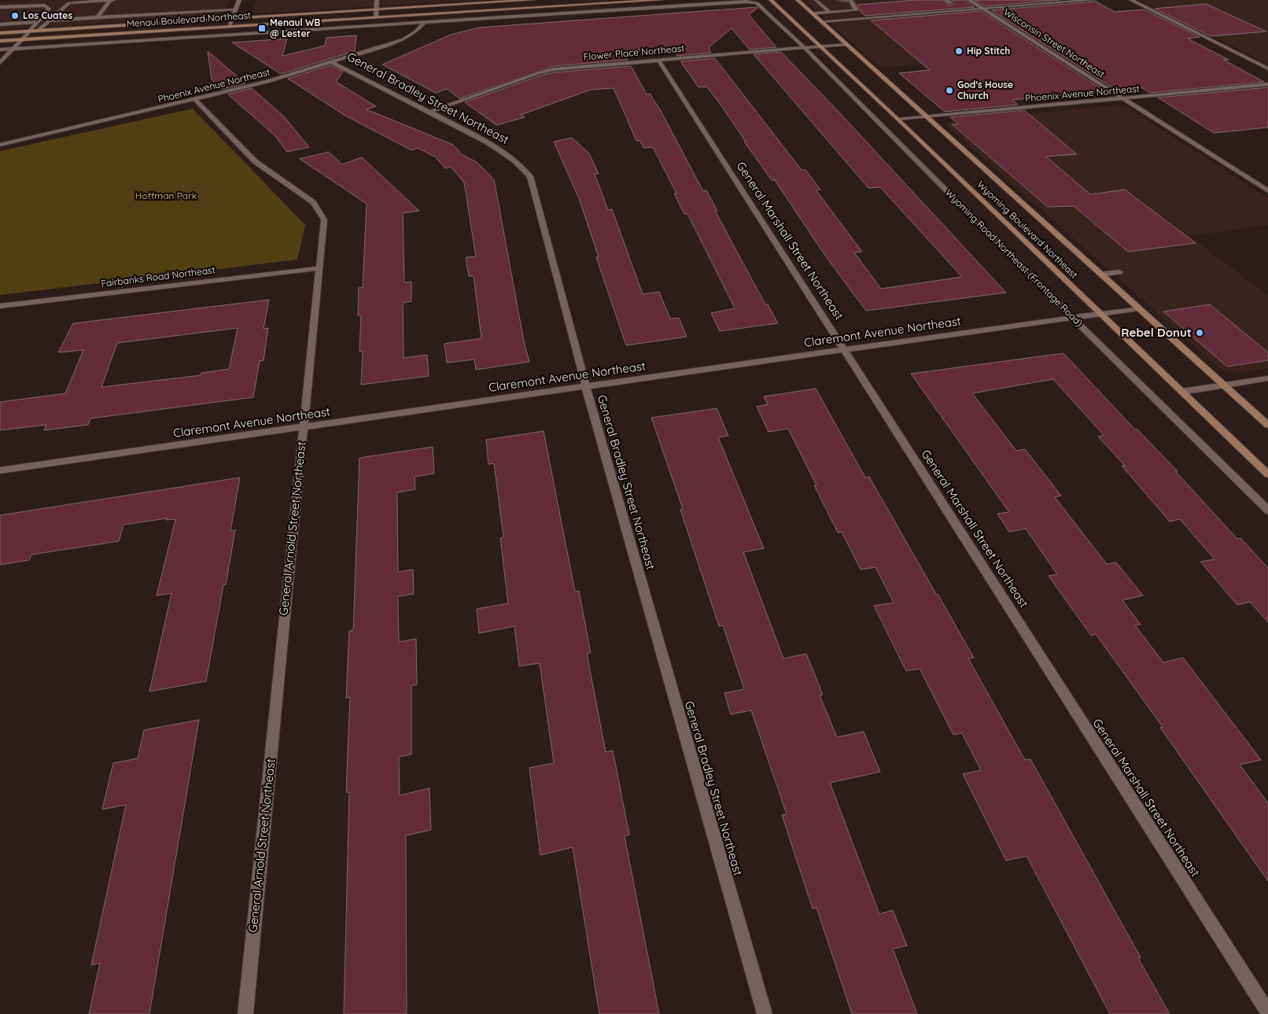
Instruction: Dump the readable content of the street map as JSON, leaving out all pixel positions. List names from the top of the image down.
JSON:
{
  "streets": {
    "main road": ["Menaul Boulevard Northeast", "Wyoming Boulevard Northeast"],
    "street": [
      "Wisconsin Street Northeast",
      "Flower Place Northeast",
      "Phoenix Avenue Northeast",
      "General Bradley Street Northeast",
      "General Marshall Street Northeast",
      "Wyoming Road Northeast (Frontage Road)",
      "Fairbanks Road Northeast",
      "Claremont Avenue Northeast",
      "General Arnold Street Northeast"
    ]
  },
  "crossings": [
    ["Wisconsin Street Northeast", "Phoenix Avenue Northeast"],
    ["Flower Place Northeast", "General Bradley Street Northeast"],
    ["Flower Place Northeast", "Wyoming Boulevard Northeast"],
    ["Flower Place Northeast", "General Marshall Street Northeast"],
    ["Flower Place Northeast", "Wyoming Road Northeast (Frontage Road)"],
    ["Phoenix Avenue Northeast", "General Bradley Street Northeast"],
    ["Phoenix Avenue Northeast", "Wyoming Boulevard Northeast"],
    ["Phoenix Avenue Northeast", "Wyoming Road Northeast (Frontage Road)"],
    ["Phoenix Avenue Northeast", "General Arnold Street Northeast"],
    ["General Bradley Street Northeast", "Claremont Avenue Northeast"],
    ["Wyoming Boulevard Northeast", "Claremont Avenue Northeast"],
    ["General Marshall Street Northeast", "Claremont Avenue Northeast"],
    ["Wyoming Road Northeast (Frontage Road)", "Claremont Avenue Northeast"],
    ["Fairbanks Road Northeast", "General Arnold Street Northeast"],
    ["Claremont Avenue Northeast", "General Arnold Street Northeast"]
  ],
  "parks": ["Hoffman Park"],
  "places": {
    "other": [
      "Los Cuates",
      "Hip Stitch",
      "God's House Church",
      "Rebel Donut"
    ],
    "transit": ["Menaul WB @ Lester"]
  }
}
